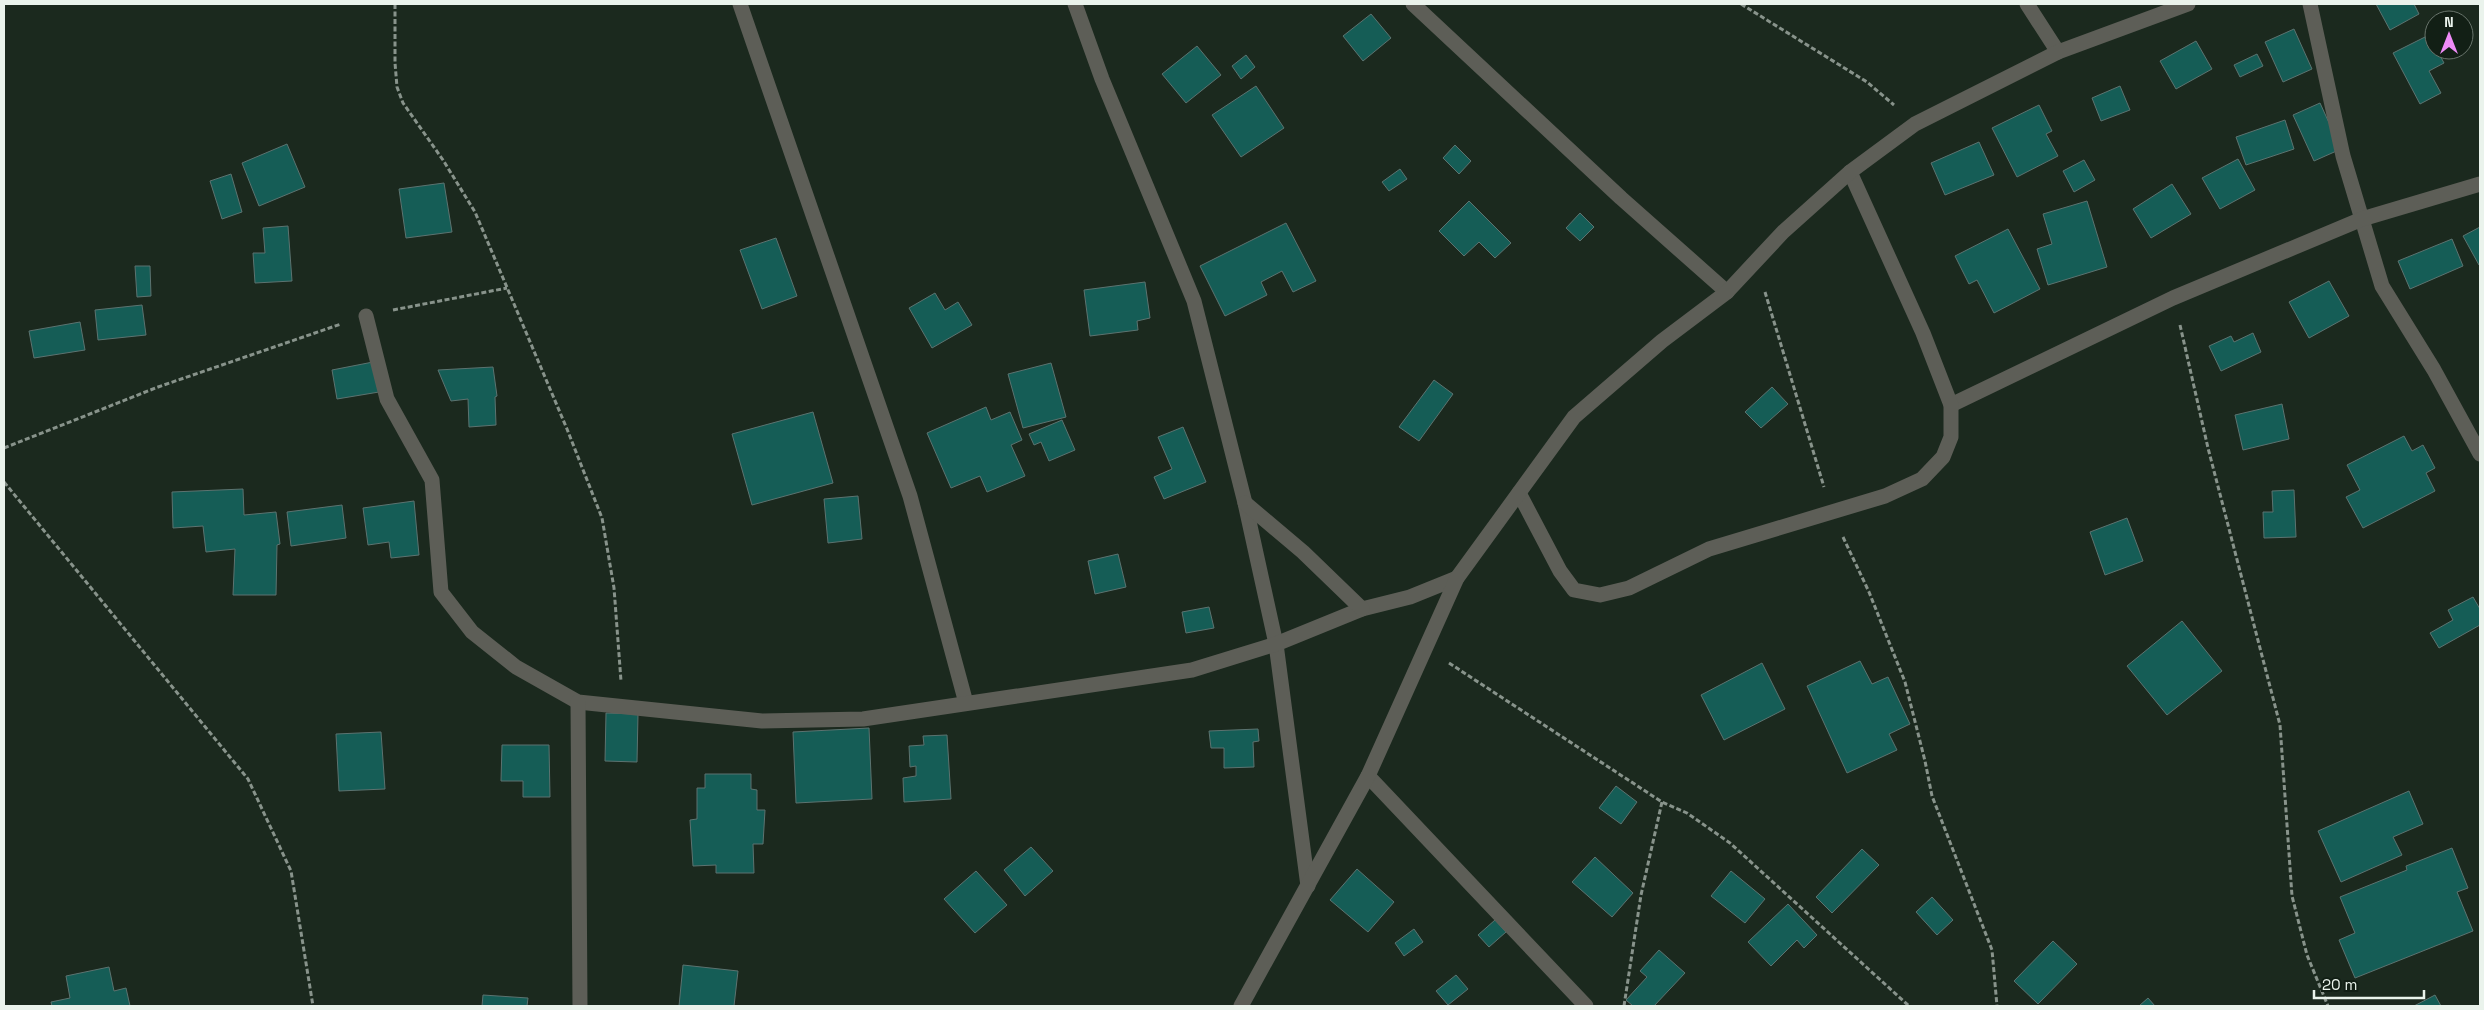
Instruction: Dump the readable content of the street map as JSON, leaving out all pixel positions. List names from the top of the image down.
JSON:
{
  "scale_bar": "20 m",
  "north": "top"
}
